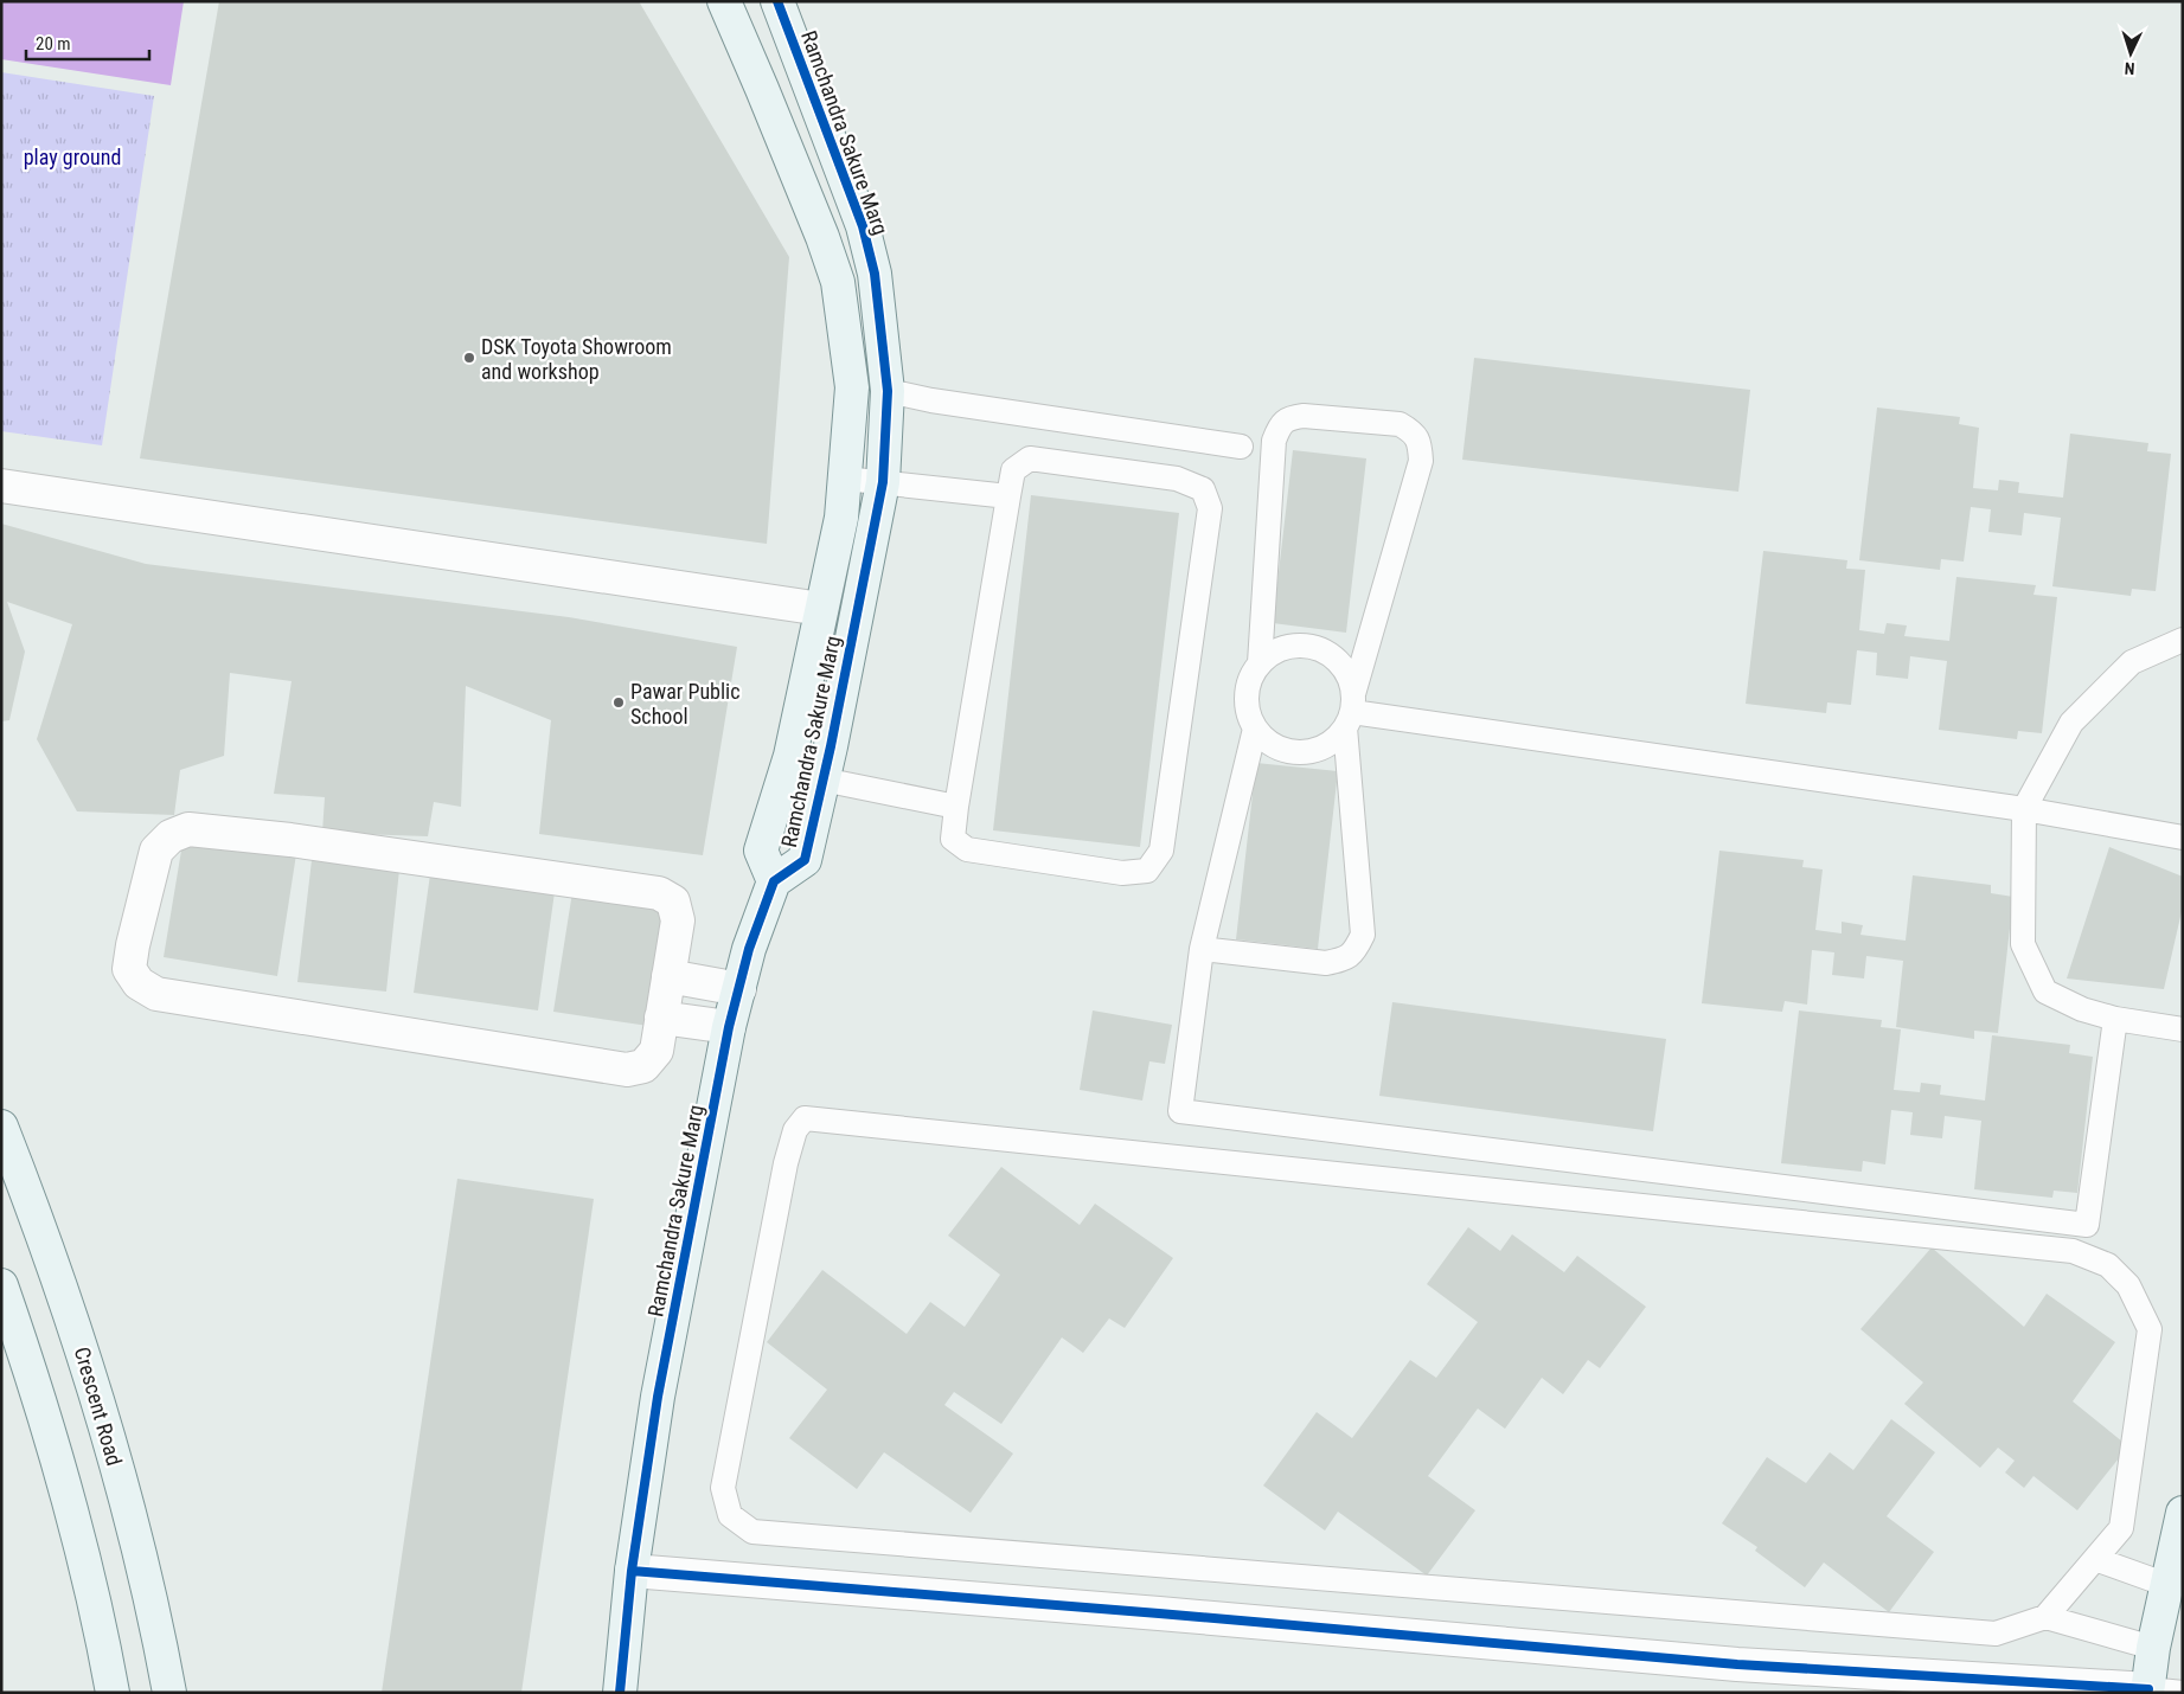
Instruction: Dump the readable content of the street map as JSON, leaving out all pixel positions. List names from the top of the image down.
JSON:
{
  "streets": {
    "street": ["Ramchandra Sakure Marg", "Crescent Road"]
  },
  "parks": ["play ground"],
  "places": ["DSK Toyota Showroom and workshop", "Pawar Public School"],
  "scale_bar": "20 m",
  "north": "bottom"
}
